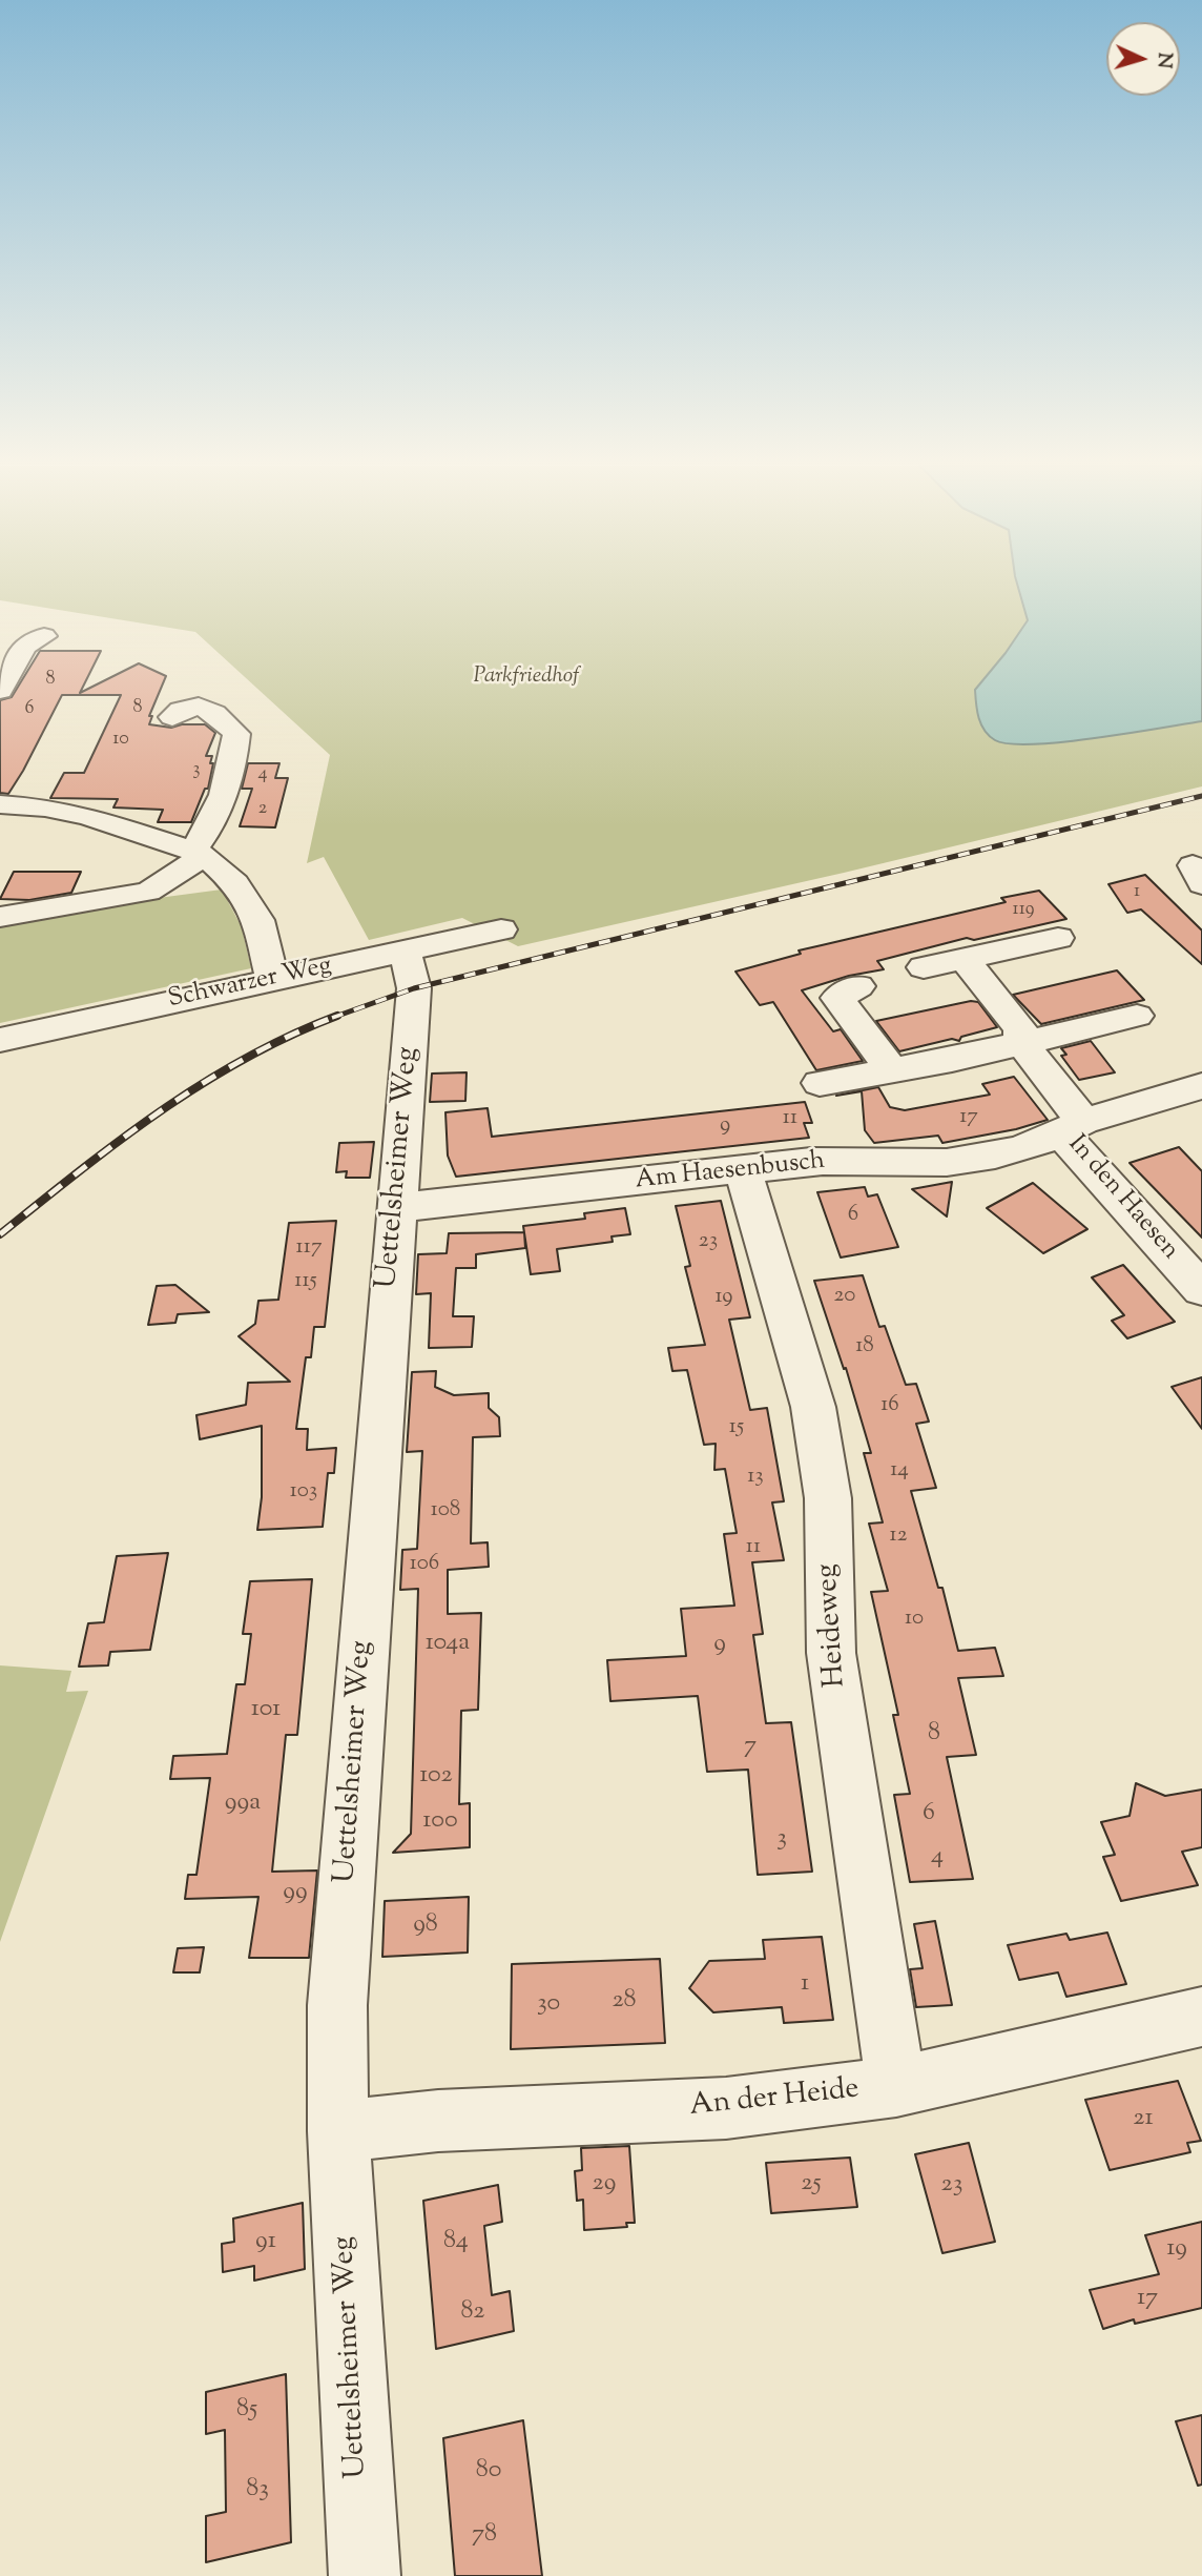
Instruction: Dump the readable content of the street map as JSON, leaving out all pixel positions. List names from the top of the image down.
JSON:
{
  "streets": {
    "street": [
      "Schwarzer Weg",
      "Uettelsheimer Weg",
      "Am Haesenbusch",
      "In den Haesen",
      "Heideweg",
      "An der Heide"
    ]
  },
  "crossings": [
    ["Schwarzer Weg", "Uettelsheimer Weg"],
    ["Uettelsheimer Weg", "Am Haesenbusch"],
    ["Uettelsheimer Weg", "An der Heide"],
    ["Am Haesenbusch", "In den Haesen"],
    ["Am Haesenbusch", "Heideweg"],
    ["Heideweg", "An der Heide"]
  ],
  "parks": ["Parkfriedhof"],
  "house_numbers": [
    "8",
    "8",
    "6",
    "10",
    "3",
    "4",
    "2",
    "1",
    "119",
    "17",
    "11",
    "9",
    "6",
    "23",
    "117",
    "115",
    "20",
    "19",
    "18",
    "16",
    "15",
    "14",
    "13",
    "103",
    "108",
    "12",
    "11",
    "106",
    "10",
    "104a",
    "9",
    "101",
    "8",
    "7",
    "102",
    "99a",
    "6",
    "100",
    "3",
    "4",
    "99",
    "98",
    "1",
    "28",
    "30",
    "21",
    "29",
    "25",
    "23",
    "91",
    "84",
    "19",
    "17",
    "82",
    "85",
    "80",
    "83",
    "78"
  ],
  "north": "right"
}
